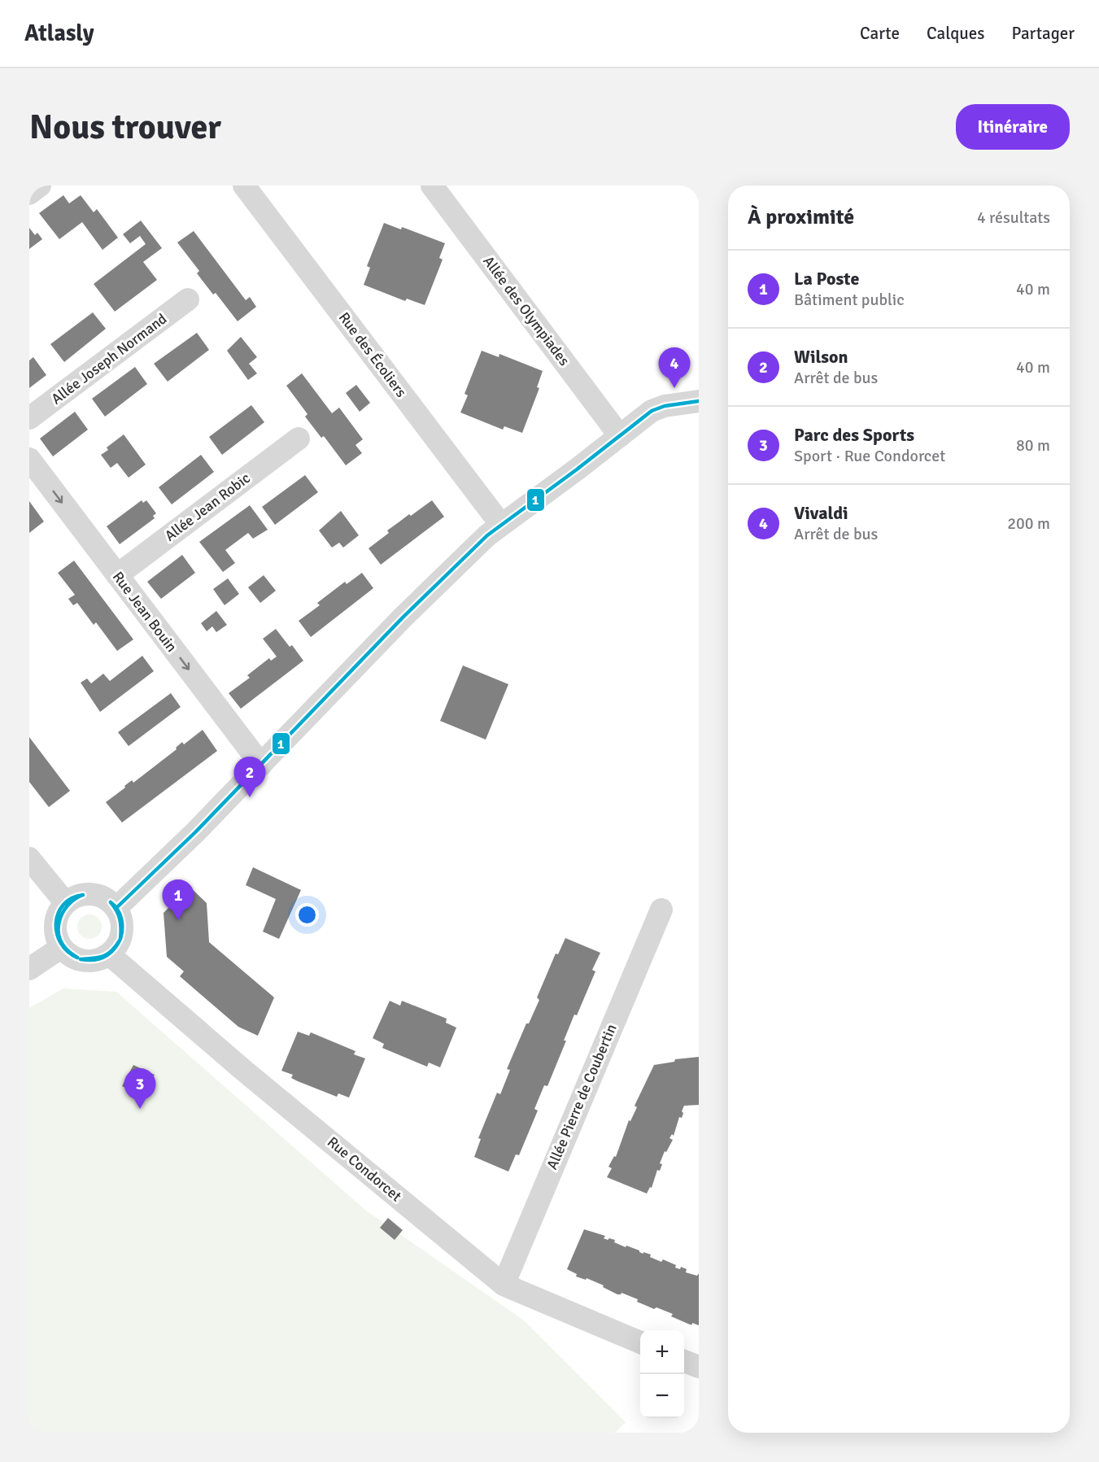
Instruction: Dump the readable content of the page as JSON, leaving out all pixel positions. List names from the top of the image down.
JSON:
{
  "streets": {
    "street": [
      "Allée des Olympiades",
      "Rue des Écoliers",
      "Allée Joseph Normand",
      "Allée Jean Robic",
      "Rue Jean Bouin",
      "Allée Pierre de Coubertin",
      "Rue Condorcet"
    ]
  },
  "crossings": [
    ["Allée Jean Robic", "Rue Jean Bouin"],
    ["Allée Pierre de Coubertin", "Rue Condorcet"]
  ],
  "one_way": ["Rue Jean Bouin"],
  "lines": ["transit line 1"],
  "page": {
    "header": "Atlasly",
    "nav": ["Carte", "Calques", "Partager"],
    "buttons": "Itinéraire",
    "title": "Nous trouver",
    "heading": ["À proximité", "4 résultats"],
    "list": [
      {
        "mark": "1",
        "name": "La Poste",
        "note": "Bâtiment public",
        "value": "40 m"
      },
      {
        "mark": "2",
        "name": "Wilson",
        "note": "Arrêt de bus",
        "value": "40 m"
      },
      {
        "mark": "3",
        "name": "Parc des Sports",
        "note": "Sport · Rue Condorcet",
        "value": "80 m"
      },
      {
        "mark": "4",
        "name": "Vivaldi",
        "note": "Arrêt de bus",
        "value": "200 m"
      }
    ],
    "pins": [
      "4",
      "2",
      "1",
      "3"
    ],
    "map_buttons": ["+", "−"]
  }
}
